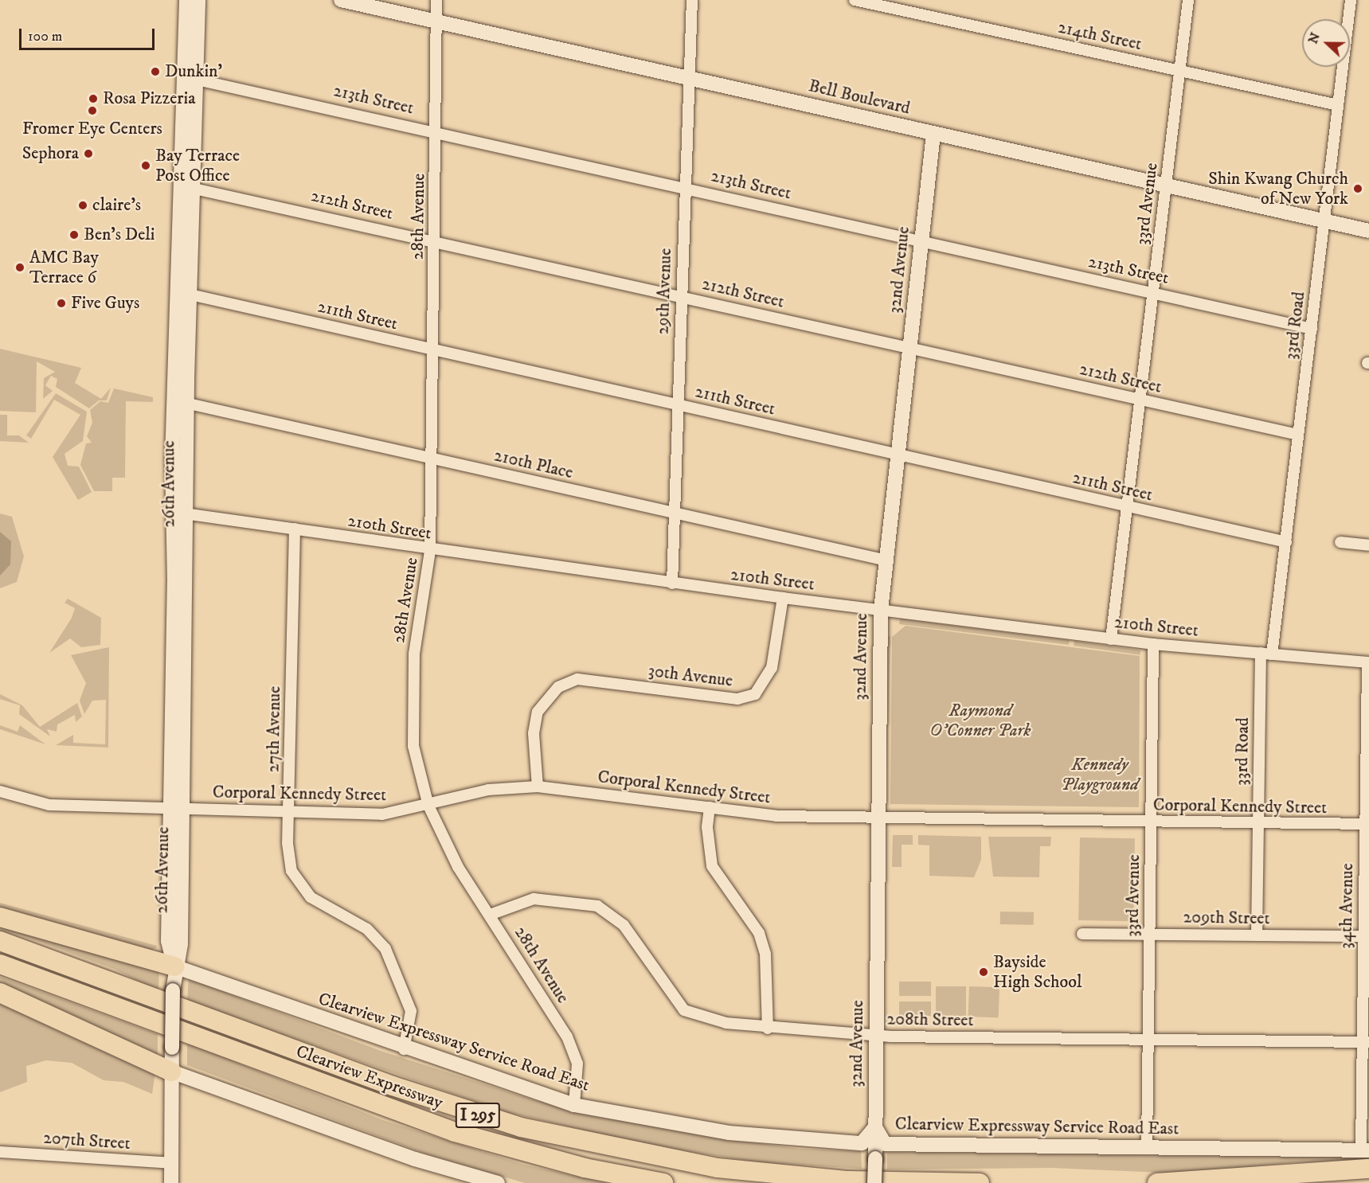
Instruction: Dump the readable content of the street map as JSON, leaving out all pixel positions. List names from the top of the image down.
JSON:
{
  "streets": {
    "highway": ["Clearview Expressway", "I 295"],
    "street": [
      "214th Street",
      "Bell Boulevard",
      "213th Street",
      "33rd Avenue",
      "212th Street",
      "28th Avenue",
      "32nd Avenue",
      "29th Avenue",
      "211th Street",
      "33rd Road",
      "210th Place",
      "26th Avenue",
      "210th Street",
      "30th Avenue",
      "27th Avenue",
      "Corporal Kennedy Street",
      "34th Avenue",
      "209th Street",
      "208th Street",
      "Clearview Expressway Service Road East",
      "207th Street"
    ]
  },
  "crossings": [
    ["214th Street", "33rd Avenue"],
    ["214th Street", "33rd Road"],
    ["Bell Boulevard", "33rd Avenue"],
    ["Bell Boulevard", "28th Avenue"],
    ["Bell Boulevard", "32nd Avenue"],
    ["Bell Boulevard", "29th Avenue"],
    ["Bell Boulevard", "33rd Road"],
    ["213th Street", "33rd Avenue"],
    ["213th Street", "28th Avenue"],
    ["213th Street", "32nd Avenue"],
    ["213th Street", "29th Avenue"],
    ["213th Street", "33rd Road"],
    ["213th Street", "26th Avenue"],
    ["33rd Avenue", "212th Street"],
    ["33rd Avenue", "211th Street"],
    ["33rd Avenue", "210th Street"],
    ["33rd Avenue", "Corporal Kennedy Street"],
    ["33rd Avenue", "209th Street"],
    ["33rd Avenue", "208th Street"],
    ["33rd Avenue", "Clearview Expressway Service Road East"],
    ["212th Street", "28th Avenue"],
    ["212th Street", "32nd Avenue"],
    ["212th Street", "29th Avenue"],
    ["212th Street", "33rd Road"],
    ["212th Street", "26th Avenue"],
    ["28th Avenue", "211th Street"],
    ["28th Avenue", "210th Place"],
    ["28th Avenue", "210th Street"],
    ["28th Avenue", "Corporal Kennedy Street"],
    ["28th Avenue", "208th Street"],
    ["28th Avenue", "Clearview Expressway Service Road East"],
    ["32nd Avenue", "211th Street"],
    ["32nd Avenue", "210th Place"],
    ["32nd Avenue", "210th Street"],
    ["32nd Avenue", "Corporal Kennedy Street"],
    ["32nd Avenue", "208th Street"],
    ["32nd Avenue", "Clearview Expressway Service Road East"],
    ["29th Avenue", "211th Street"],
    ["29th Avenue", "210th Place"],
    ["29th Avenue", "210th Street"],
    ["211th Street", "33rd Road"],
    ["211th Street", "26th Avenue"],
    ["33rd Road", "210th Street"],
    ["33rd Road", "Corporal Kennedy Street"],
    ["33rd Road", "209th Street"],
    ["210th Place", "26th Avenue"],
    ["26th Avenue", "210th Street"],
    ["26th Avenue", "Corporal Kennedy Street"],
    ["26th Avenue", "Clearview Expressway Service Road East"],
    ["26th Avenue", "207th Street"],
    ["210th Street", "30th Avenue"],
    ["210th Street", "27th Avenue"],
    ["210th Street", "34th Avenue"],
    ["30th Avenue", "Corporal Kennedy Street"],
    ["27th Avenue", "Corporal Kennedy Street"],
    ["27th Avenue", "Clearview Expressway Service Road East"],
    ["Corporal Kennedy Street", "34th Avenue"],
    ["34th Avenue", "209th Street"],
    ["34th Avenue", "208th Street"],
    ["34th Avenue", "Clearview Expressway Service Road East"]
  ],
  "parks": ["Raymond O'Conner Park", "Kennedy Playground"],
  "places": [
    "Dunkin'",
    "Rosa Pizzeria",
    "Fromer Eye Centers",
    "Sephora",
    "Bay Terrace Post Office",
    "Shin Kwang Church of New York",
    "claire's",
    "Ben's Deli",
    "AMC Bay Terrace 6",
    "Five Guys",
    "Bayside High School"
  ],
  "scale_bar": "100 m",
  "north": "left"
}
